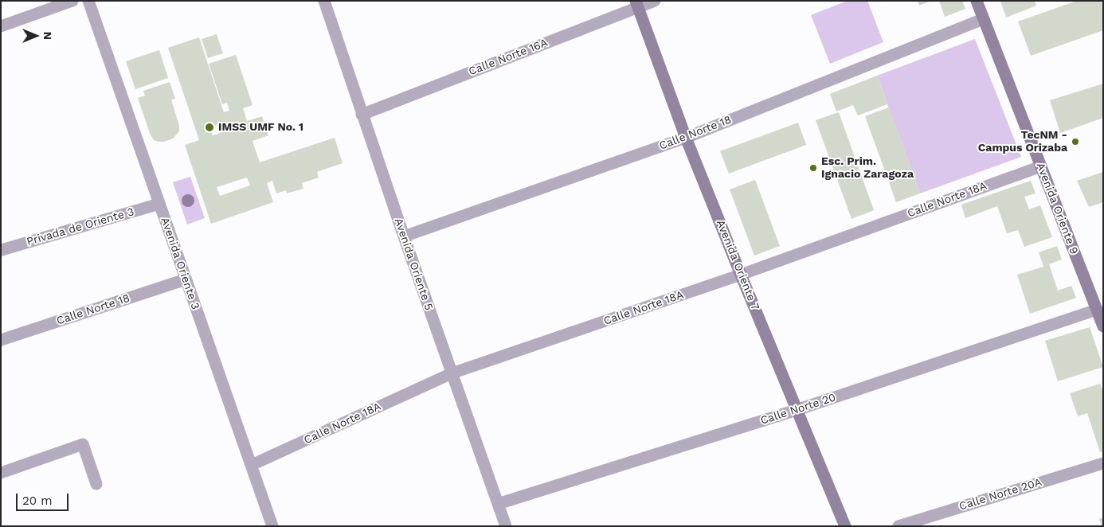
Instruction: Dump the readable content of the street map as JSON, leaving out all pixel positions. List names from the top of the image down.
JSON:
{
  "streets": {
    "street": [
      "Calle Norte 16A",
      "Calle Norte 18",
      "Calle Norte 18A",
      "Avenida Oriente 9",
      "Privada de Oriente 3",
      "Avenida Oriente 3",
      "Avenida Oriente 5",
      "Avenida Oriente 7",
      "Calle Norte 20",
      "Calle Norte 20A"
    ]
  },
  "crossings": [
    ["Calle Norte 16A", "Avenida Oriente 5"],
    ["Calle Norte 16A", "Avenida Oriente 7"],
    ["Calle Norte 18", "Avenida Oriente 9"],
    ["Calle Norte 18", "Avenida Oriente 3"],
    ["Calle Norte 18", "Avenida Oriente 5"],
    ["Calle Norte 18", "Avenida Oriente 7"],
    ["Calle Norte 18A", "Avenida Oriente 9"],
    ["Calle Norte 18A", "Avenida Oriente 3"],
    ["Calle Norte 18A", "Avenida Oriente 5"],
    ["Calle Norte 18A", "Avenida Oriente 7"],
    ["Avenida Oriente 9", "Calle Norte 20"],
    ["Privada de Oriente 3", "Avenida Oriente 3"],
    ["Avenida Oriente 5", "Calle Norte 20"],
    ["Avenida Oriente 7", "Calle Norte 20"]
  ],
  "places": ["IMSS UMF No. 1", "TecNM - Campus Orizaba", "Esc. Prim. Ignacio Zaragoza"],
  "scale_bar": "20 m",
  "north": "right"
}
